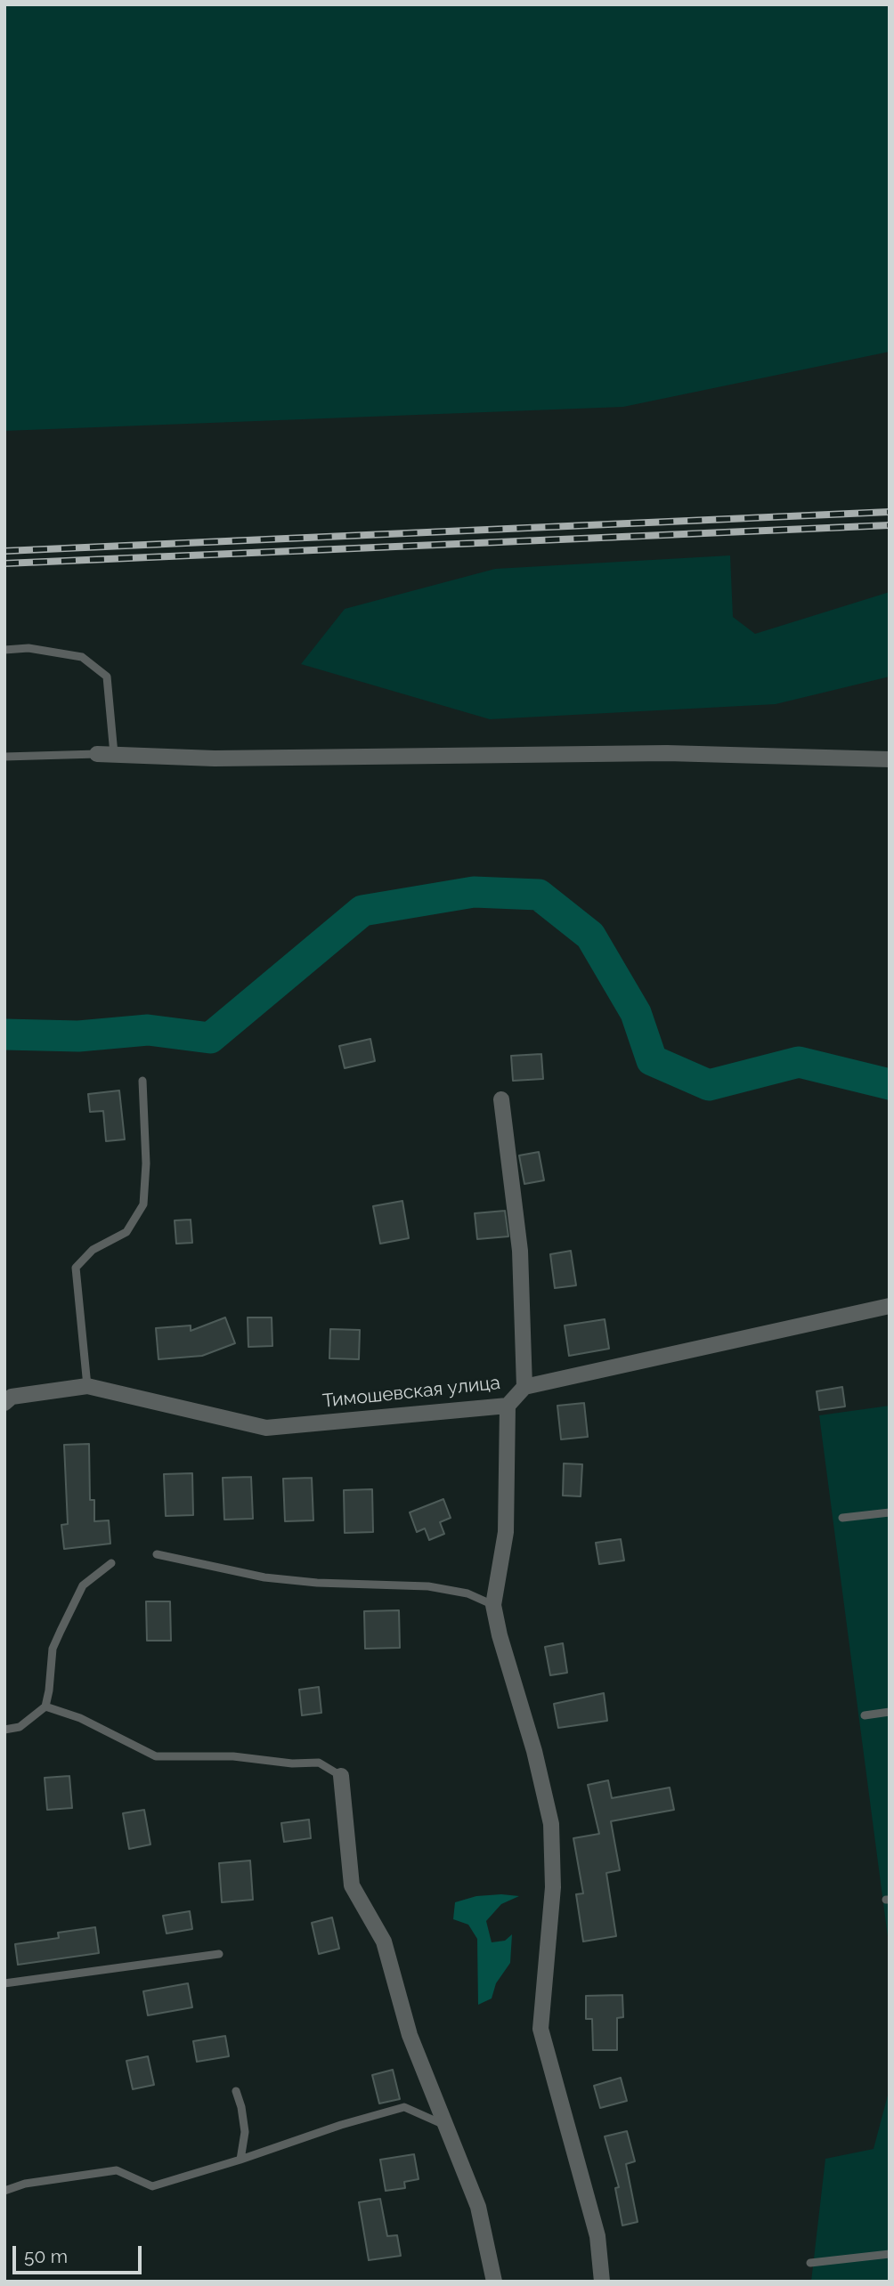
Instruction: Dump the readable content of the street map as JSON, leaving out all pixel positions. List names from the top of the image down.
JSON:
{
  "streets": {
    "street": ["Тимошевская улица"]
  },
  "scale_bar": "50 m"
}
